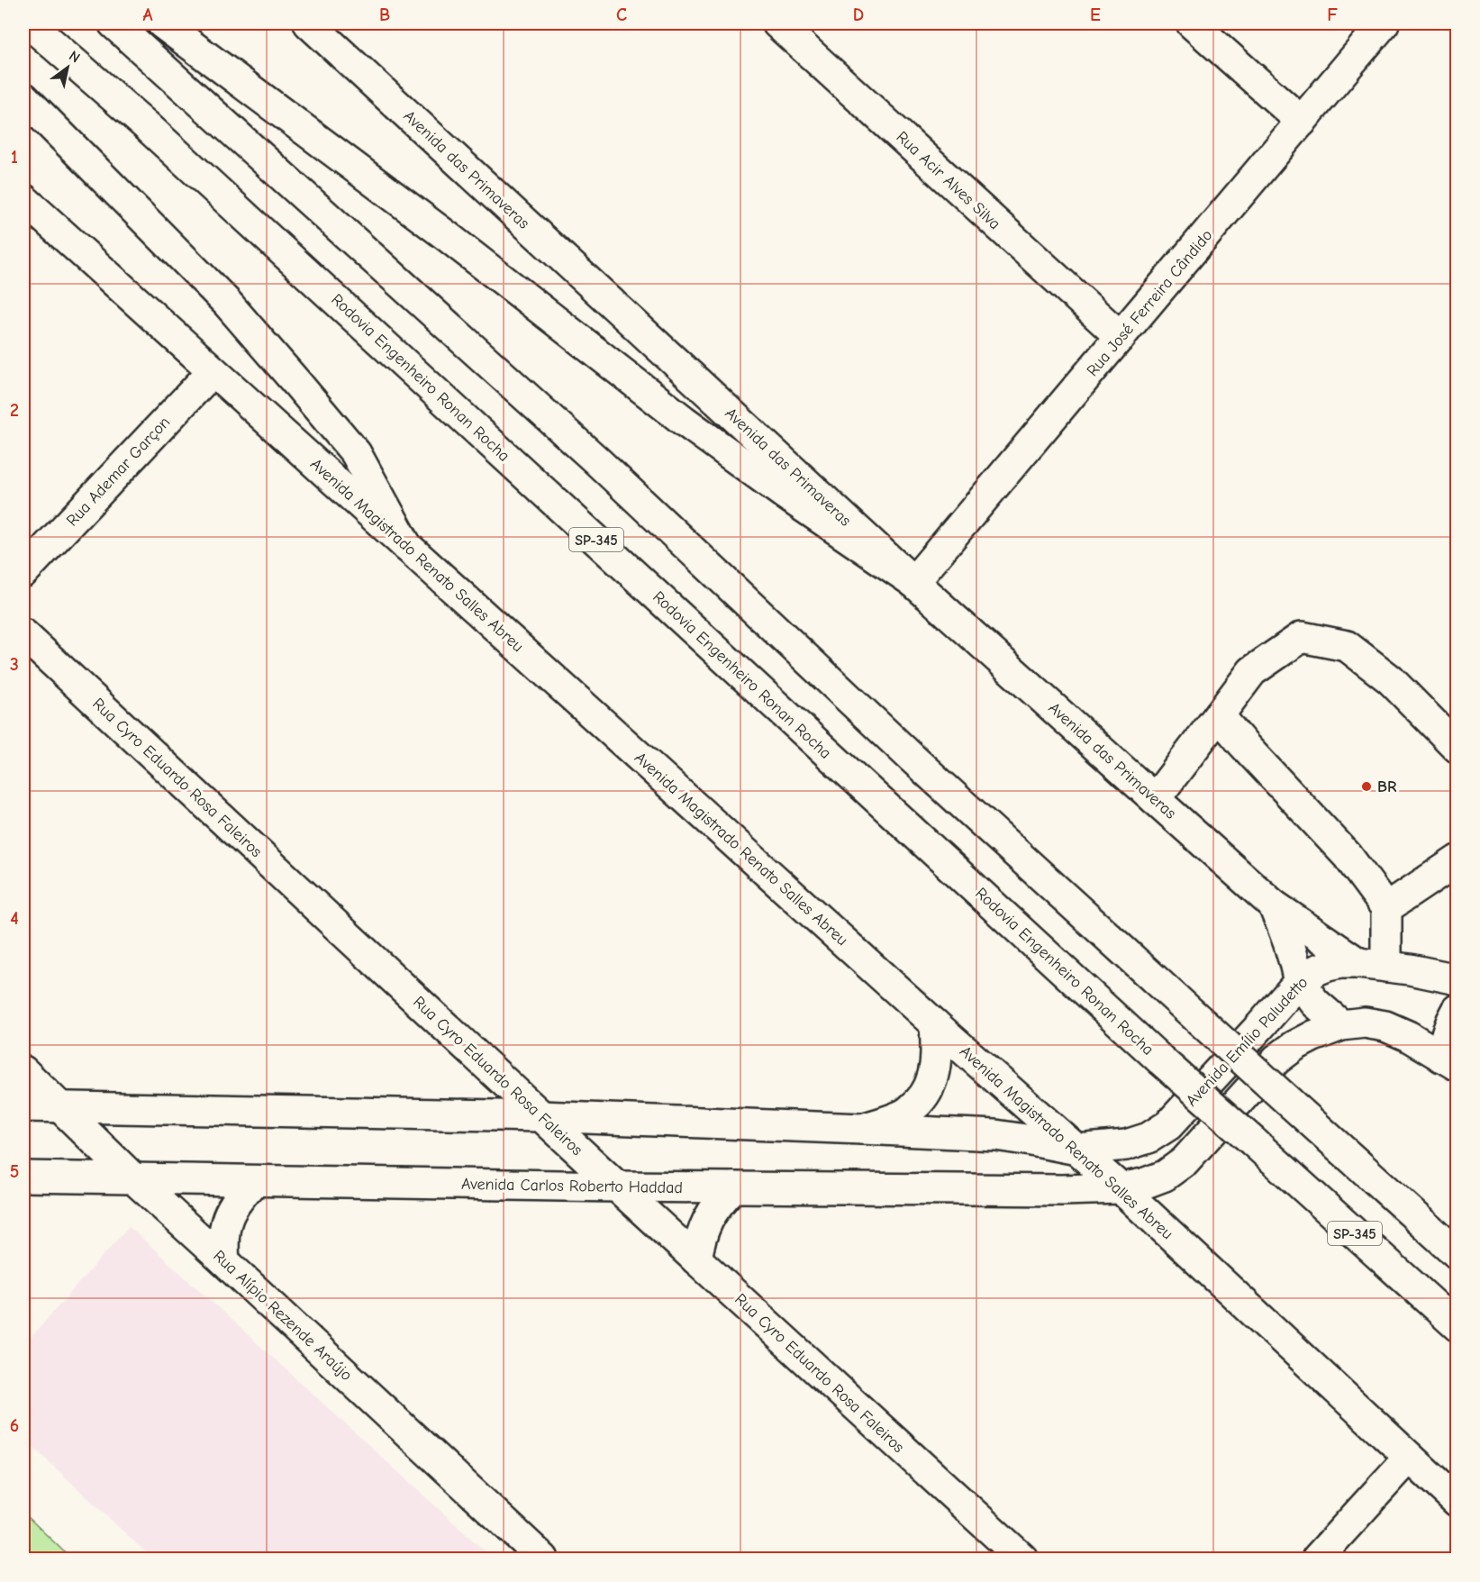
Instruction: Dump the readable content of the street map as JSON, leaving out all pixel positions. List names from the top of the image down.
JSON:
{
  "streets": {
    "main road": [
      "Avenida das Primaveras",
      "Rua Acir Alves Silva",
      "Rua José Ferreira Cândido",
      "Rodovia Engenheiro Ronan Rocha",
      "Rua Ademar Garçon",
      "SP-345",
      "Avenida Magistrado Renato Salles Abreu",
      "Rua Cyro Eduardo Rosa Faleiros",
      "Avenida Emílio Paludetto",
      "Avenida Carlos Roberto Haddad",
      "Rua Alípio Rezende Araújo"
    ]
  },
  "crossings": [
    ["Avenida das Primaveras", "Rua José Ferreira Cândido"],
    ["Avenida das Primaveras", "Avenida Emílio Paludetto"],
    ["Rua Acir Alves Silva", "Rua José Ferreira Cândido"],
    ["Rua Ademar Garçon", "Avenida Magistrado Renato Salles Abreu"],
    ["Avenida Magistrado Renato Salles Abreu", "Avenida Emílio Paludetto"],
    ["Avenida Magistrado Renato Salles Abreu", "Avenida Carlos Roberto Haddad"],
    ["Rua Cyro Eduardo Rosa Faleiros", "Avenida Carlos Roberto Haddad"],
    ["Avenida Carlos Roberto Haddad", "Rua Alípio Rezende Araújo"]
  ],
  "places": ["BR"],
  "north": "top right",
  "grid": {
    "columns": [
      "A",
      "B",
      "C",
      "D",
      "E",
      "F"
    ],
    "rows": [
      "1",
      "2",
      "3",
      "4",
      "5",
      "6"
    ]
  }
}
